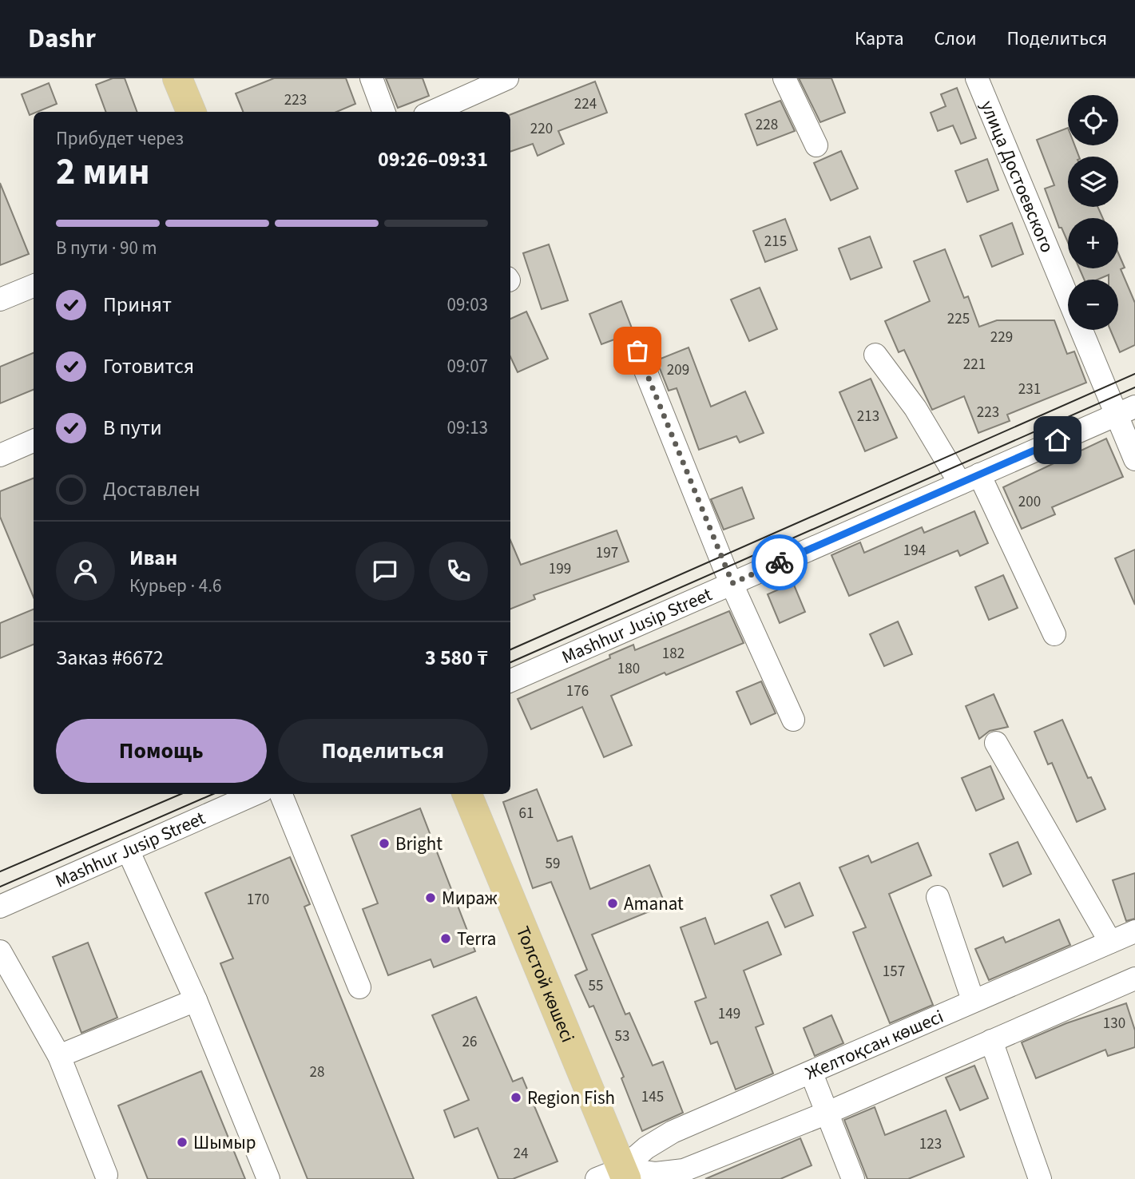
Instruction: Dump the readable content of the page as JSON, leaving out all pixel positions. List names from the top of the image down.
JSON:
{
  "streets": {
    "main road": ["Толстой көшесі"],
    "street": ["улица Достоевского", "Mashhur Jusip Street", "Желтоқсан көшесі"]
  },
  "crossings": [
    ["улица Достоевского", "Mashhur Jusip Street"],
    ["Толстой көшесі", "Желтоқсан көшесі"]
  ],
  "places": [
    "Bright",
    "Мираж",
    "Amanat",
    "Terra",
    "Region Fish",
    "Шымыр"
  ],
  "house_numbers": [
    "223",
    "224",
    "228",
    "220",
    "215",
    "225",
    "229",
    "221",
    "209",
    "231",
    "223",
    "213",
    "200",
    "194",
    "197",
    "199",
    "182",
    "180",
    "176",
    "61",
    "59",
    "170",
    "157",
    "55",
    "149",
    "130",
    "53",
    "26",
    "28",
    "145",
    "123",
    "24"
  ],
  "page": {
    "header": "Dashr",
    "nav": ["Карта", "Слои", "Поделиться"],
    "map_buttons": ["+", "−"],
    "heading": ["2 мин", "Прибудет через", "09:26–09:31"],
    "panel": [
      "Иван",
      "Курьер · 4.6",
      "Заказ #6672",
      "3 580 ₸"
    ],
    "bar": "В пути · 90 m",
    "list": [
      ["Принят", "09:03"],
      ["Готовится", "09:07"],
      ["В пути", "09:13"],
      "Доставлен"
    ],
    "buttons": ["Помощь", "Поделиться"]
  }
}
